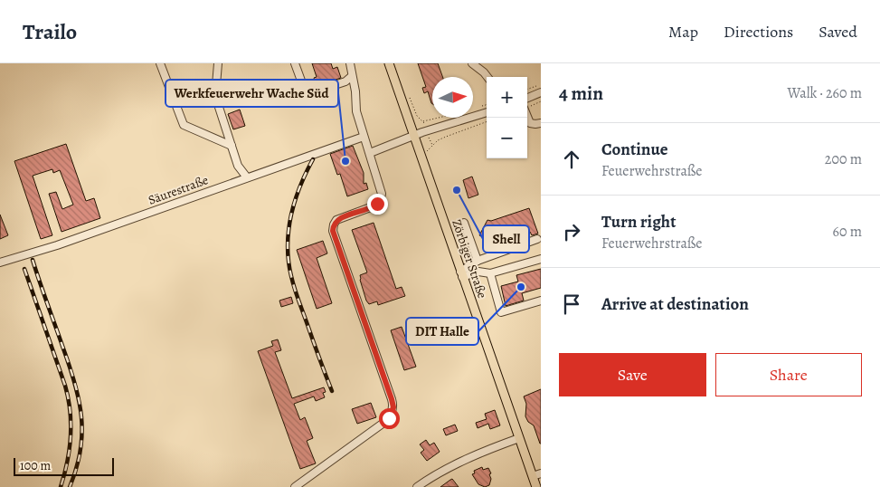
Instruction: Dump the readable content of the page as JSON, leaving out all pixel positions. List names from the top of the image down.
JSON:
{
  "streets": {
    "main road": ["Zörbiger Straße"],
    "street": ["Säurestraße"]
  },
  "places": ["Werkfeuerwehr Wache Süd", "Shell", "DIT Halle"],
  "scale_bar": "100 m",
  "north": "right",
  "page": {
    "header": "Trailo",
    "nav": ["Map", "Directions", "Saved"],
    "heading": ["4 min", "Walk · 260 m"],
    "map_buttons": ["+", "−"],
    "list": [
      ["Continue", "Feuerwehrstraße", "200 m"],
      ["Turn right", "Feuerwehrstraße", "60 m"],
      "Arrive at destination"
    ],
    "buttons": ["Save", "Share"],
    "scale": "100 m"
  }
}
